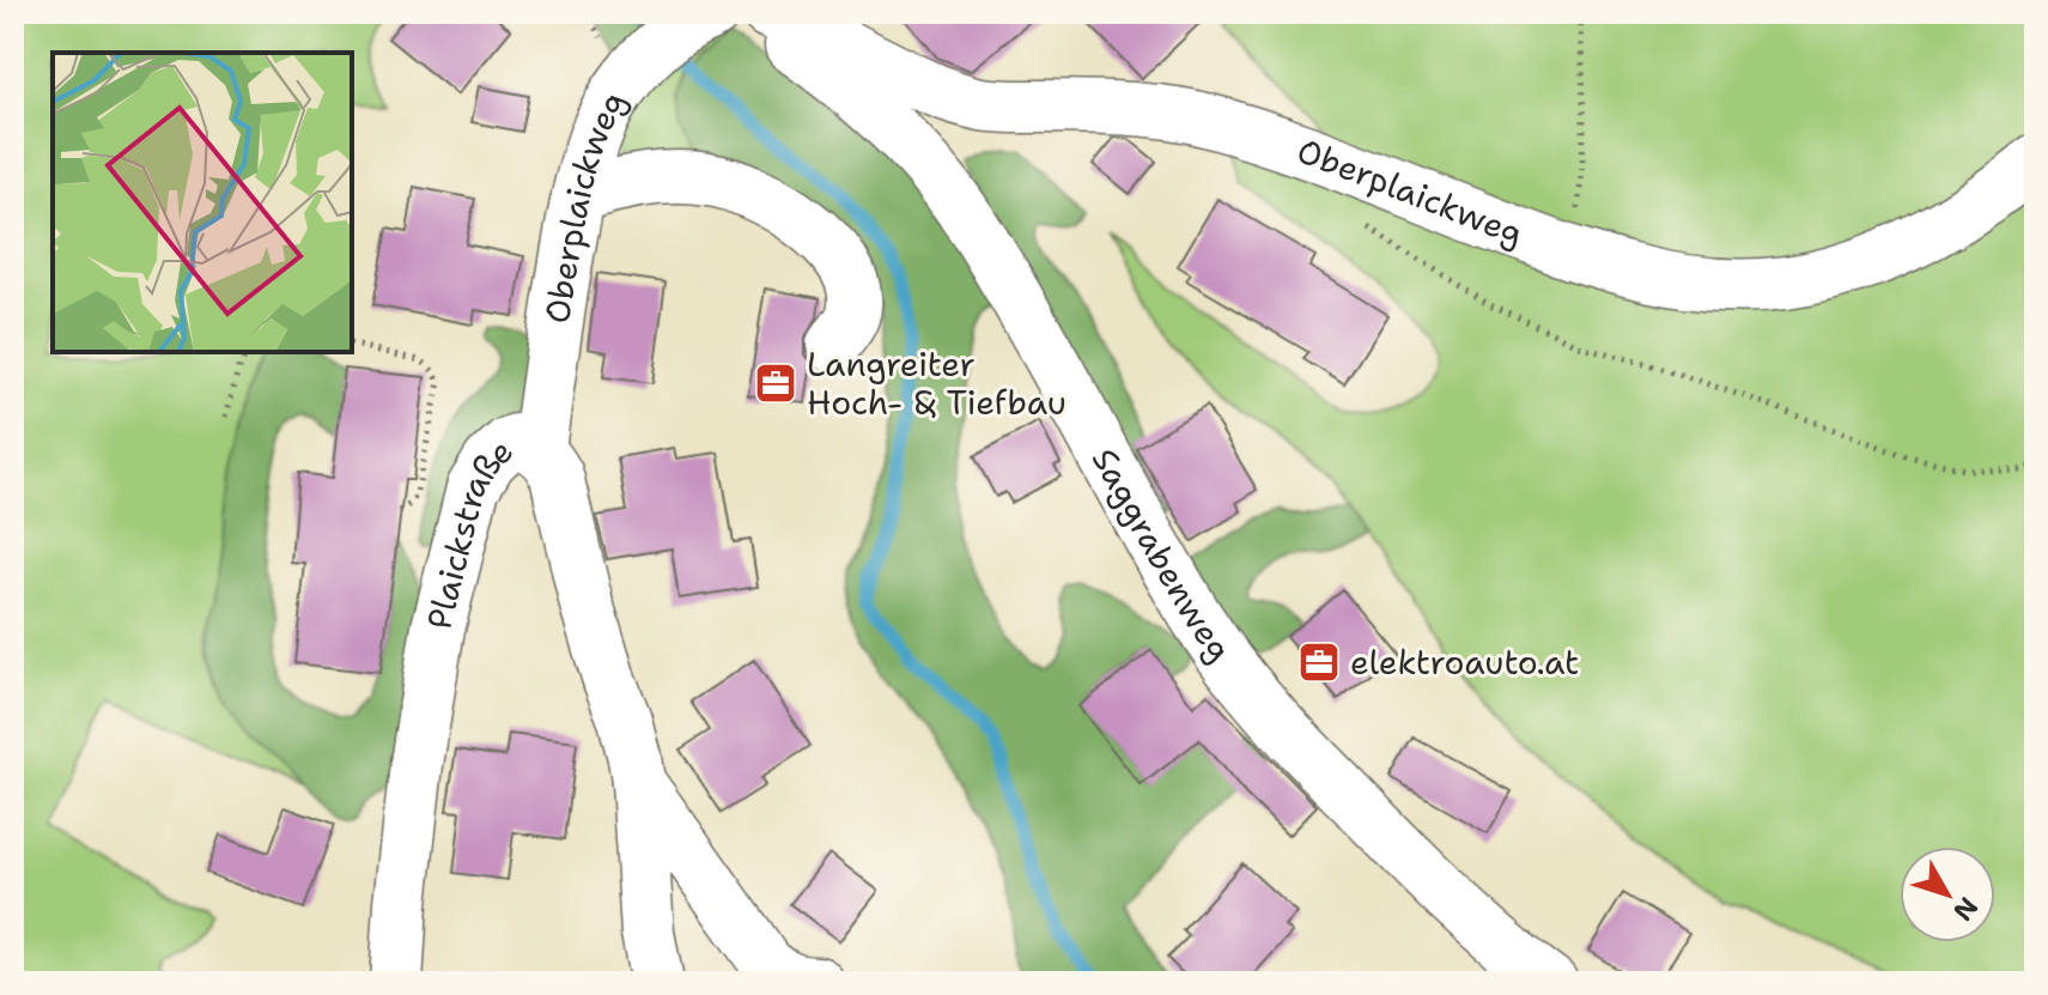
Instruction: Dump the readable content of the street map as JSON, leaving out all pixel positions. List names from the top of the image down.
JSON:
{
  "streets": {
    "street": ["Oberplaickweg", "Plaickstraße", "Saggrabenweg"]
  },
  "crossings": [
    ["Oberplaickweg", "Plaickstraße"]
  ],
  "places": {
    "office": ["Langreiter Hoch- & Tiefbau", "elektroauto.at"]
  },
  "north": "bottom right"
}
